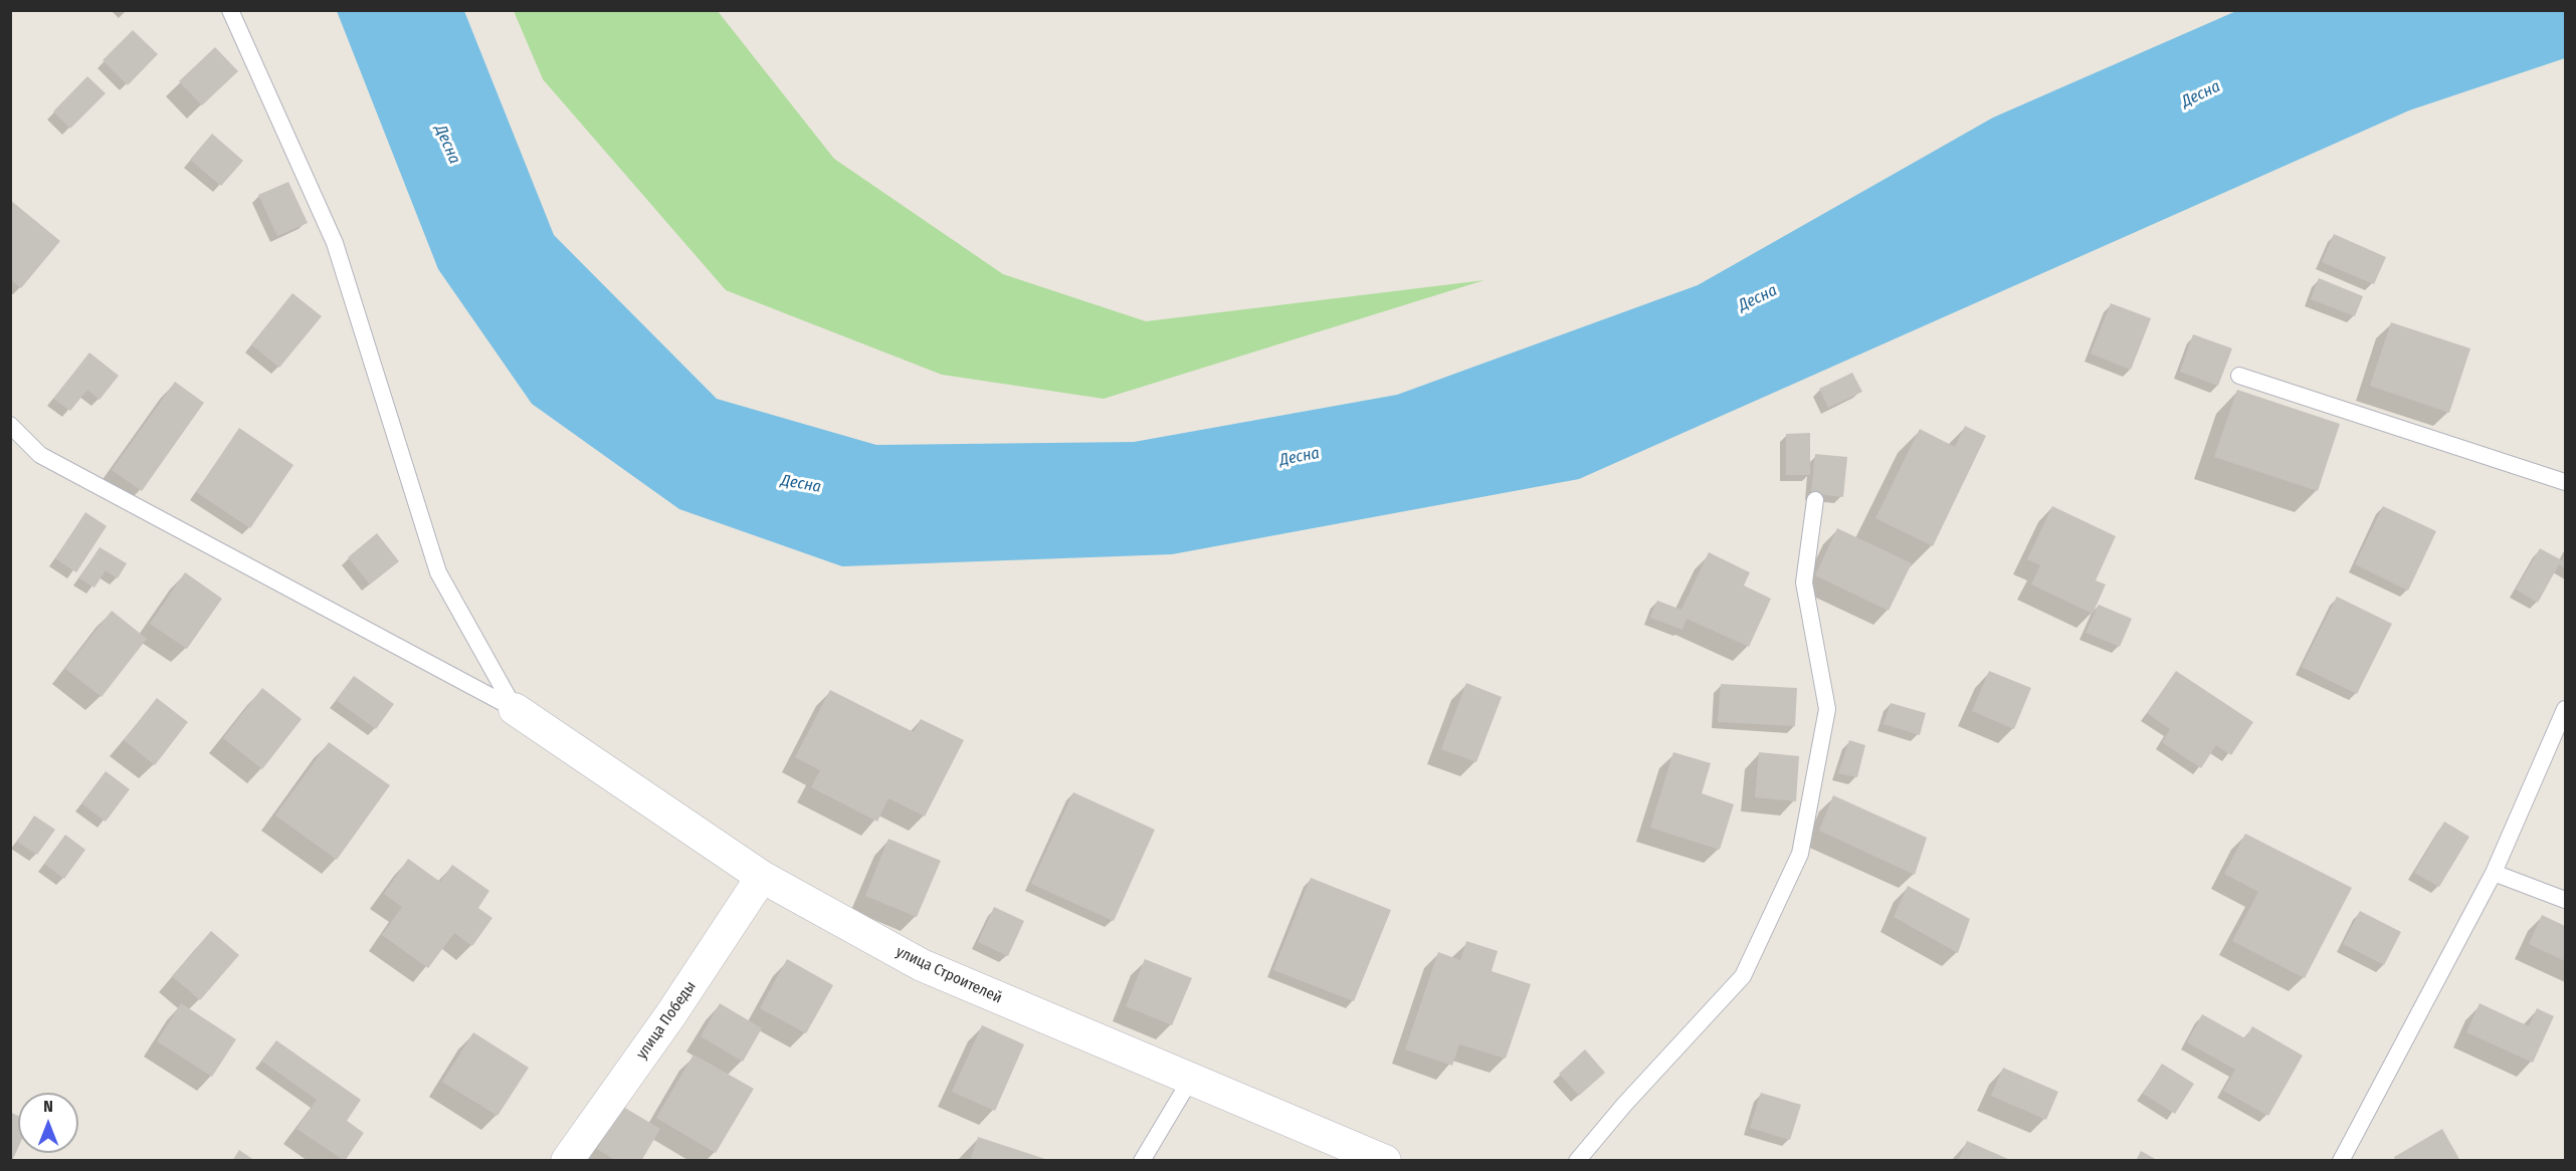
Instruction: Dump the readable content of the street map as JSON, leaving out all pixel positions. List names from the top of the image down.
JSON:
{
  "streets": {
    "street": ["улица Строителей", "улица Победы"]
  },
  "crossings": [
    ["улица Строителей", "улица Победы"]
  ],
  "water": ["Десна"],
  "north": "top"
}
